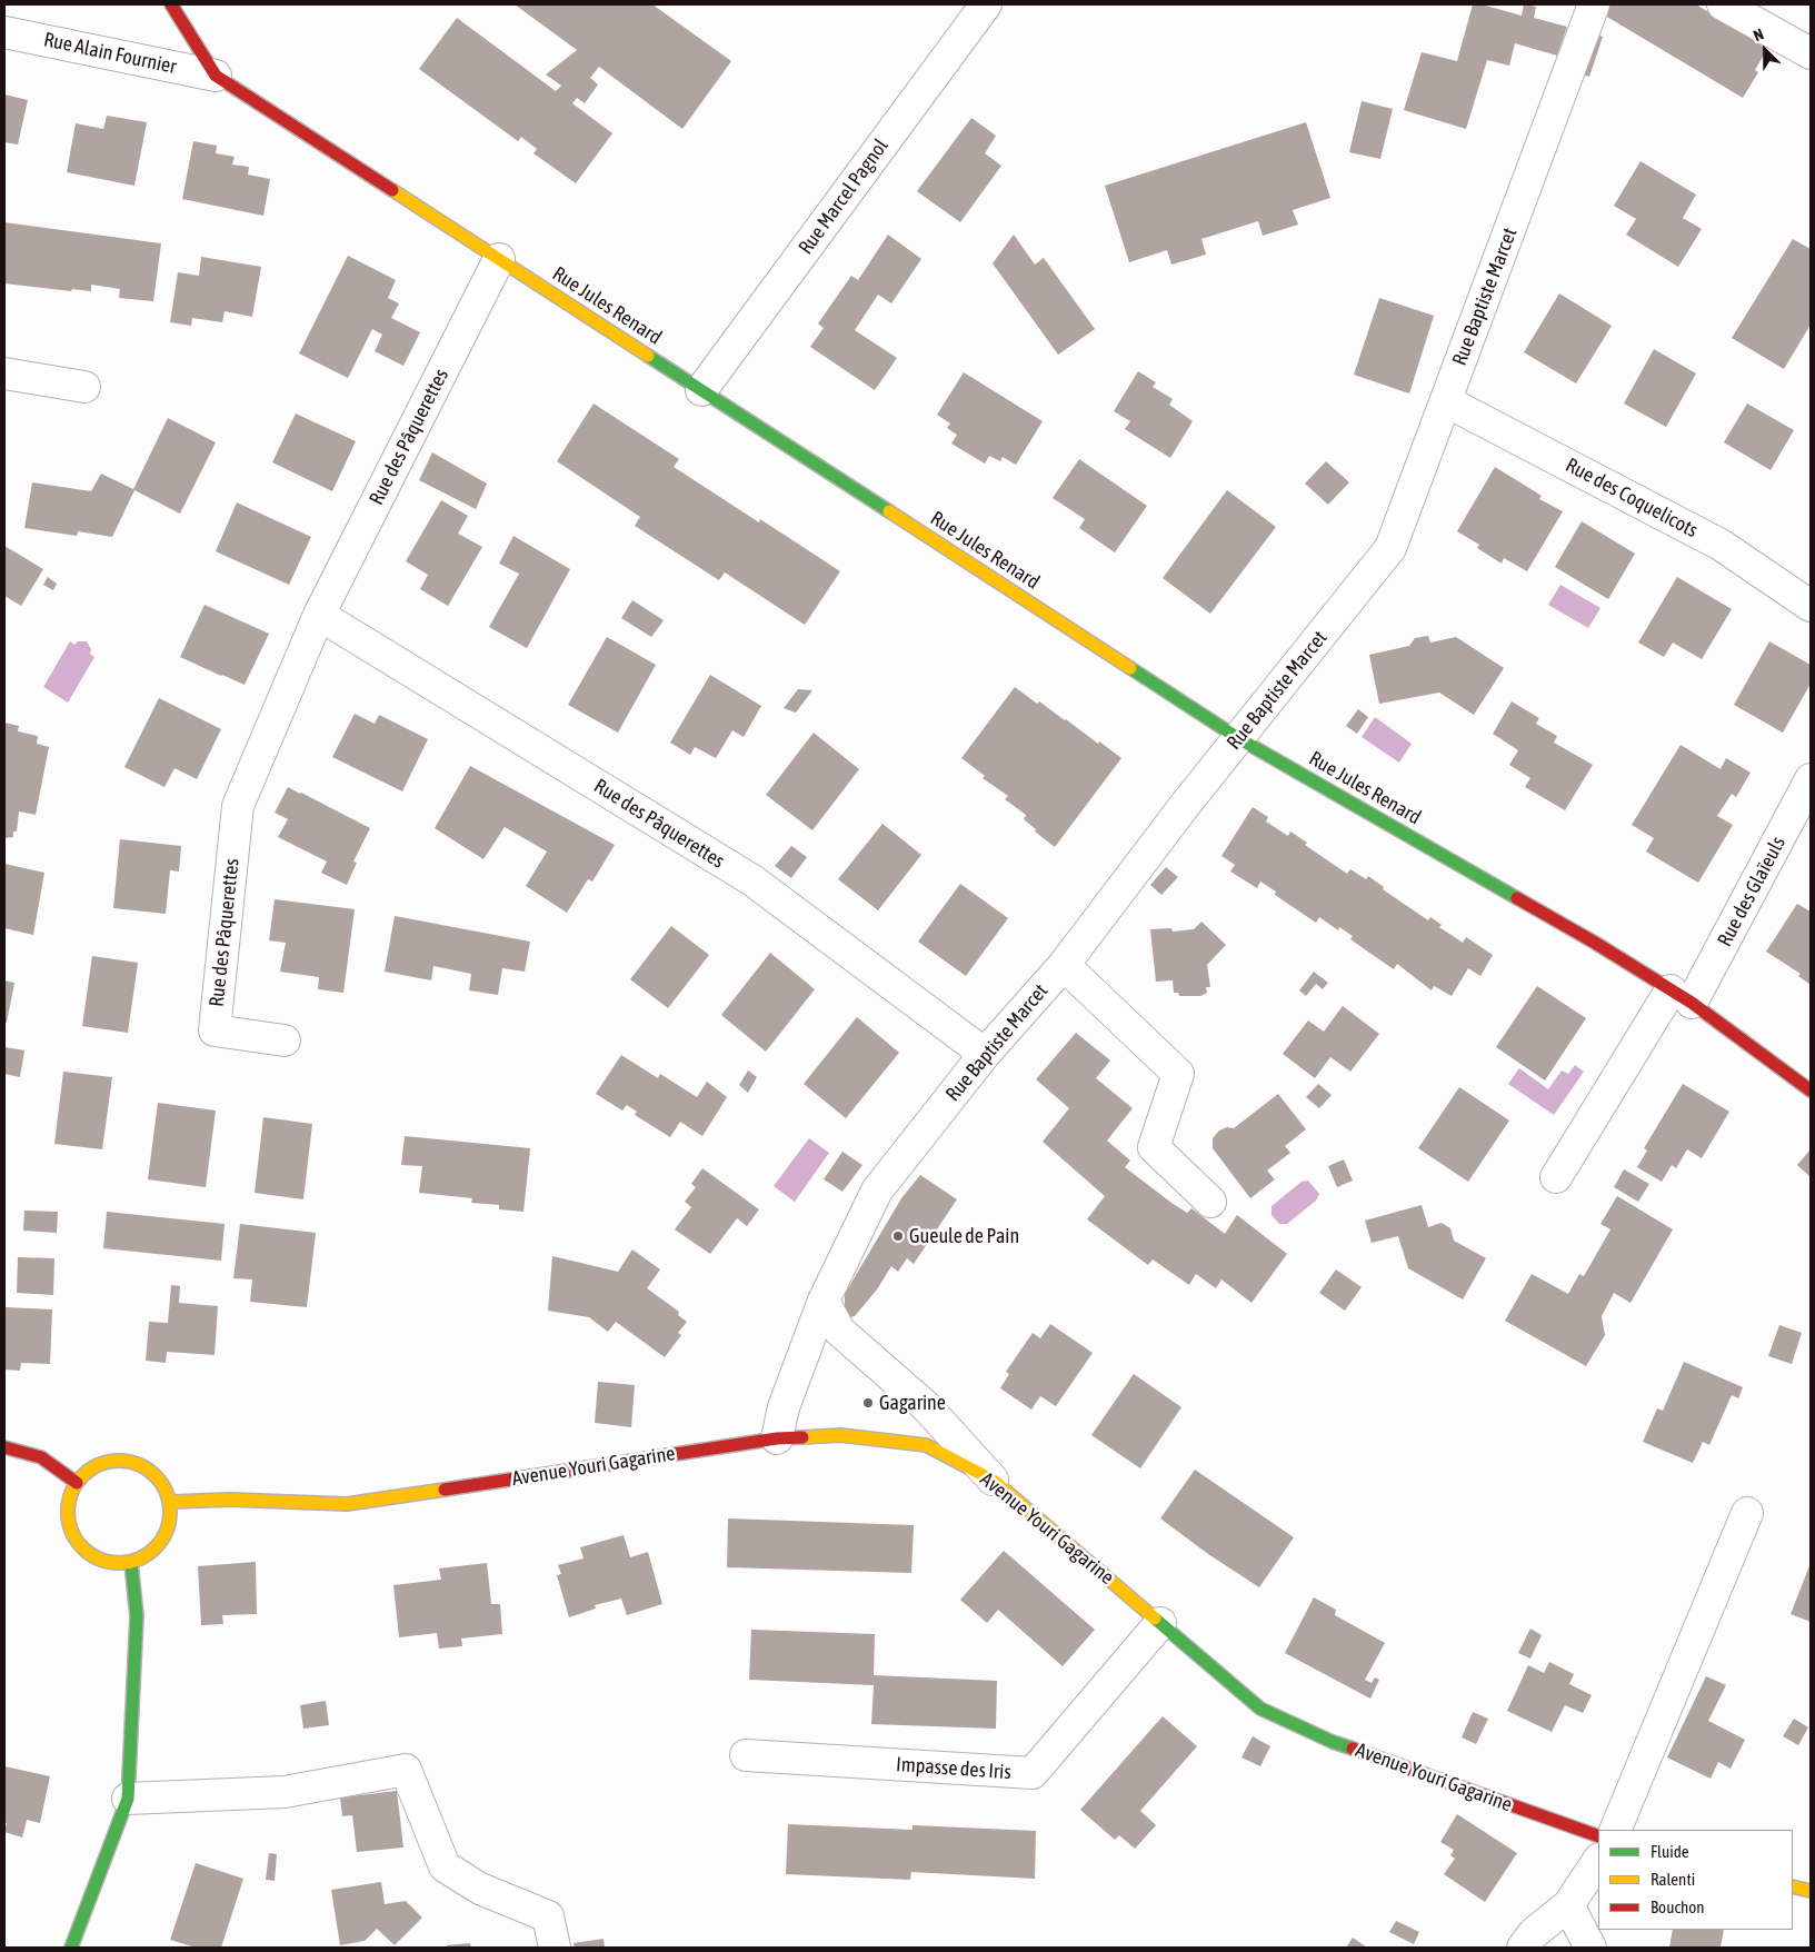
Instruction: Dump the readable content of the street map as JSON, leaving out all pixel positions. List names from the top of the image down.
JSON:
{
  "streets": {
    "street": [
      "Rue Alain Fournier",
      "Rue Marcel Pagnol",
      "Rue Baptiste Marcet",
      "Rue Jules Renard",
      "Rue des Pâquerettes",
      "Rue des Coquelicots",
      "Rue des Glaïeuls",
      "Avenue Youri Gagarine",
      "Impasse des Iris"
    ]
  },
  "crossings": [
    ["Rue Alain Fournier", "Rue Jules Renard"],
    ["Rue Marcel Pagnol", "Rue Jules Renard"],
    ["Rue Baptiste Marcet", "Rue Jules Renard"],
    ["Rue Baptiste Marcet", "Rue des Pâquerettes"],
    ["Rue Baptiste Marcet", "Rue des Coquelicots"],
    ["Rue Baptiste Marcet", "Avenue Youri Gagarine"],
    ["Rue Jules Renard", "Rue des Pâquerettes"],
    ["Rue Jules Renard", "Rue des Glaïeuls"],
    ["Avenue Youri Gagarine", "Impasse des Iris"]
  ],
  "places": ["Gueule de Pain", "Gagarine"],
  "legend": ["Fluide", "Ralenti", "Bouchon"],
  "north": "top left"
}
